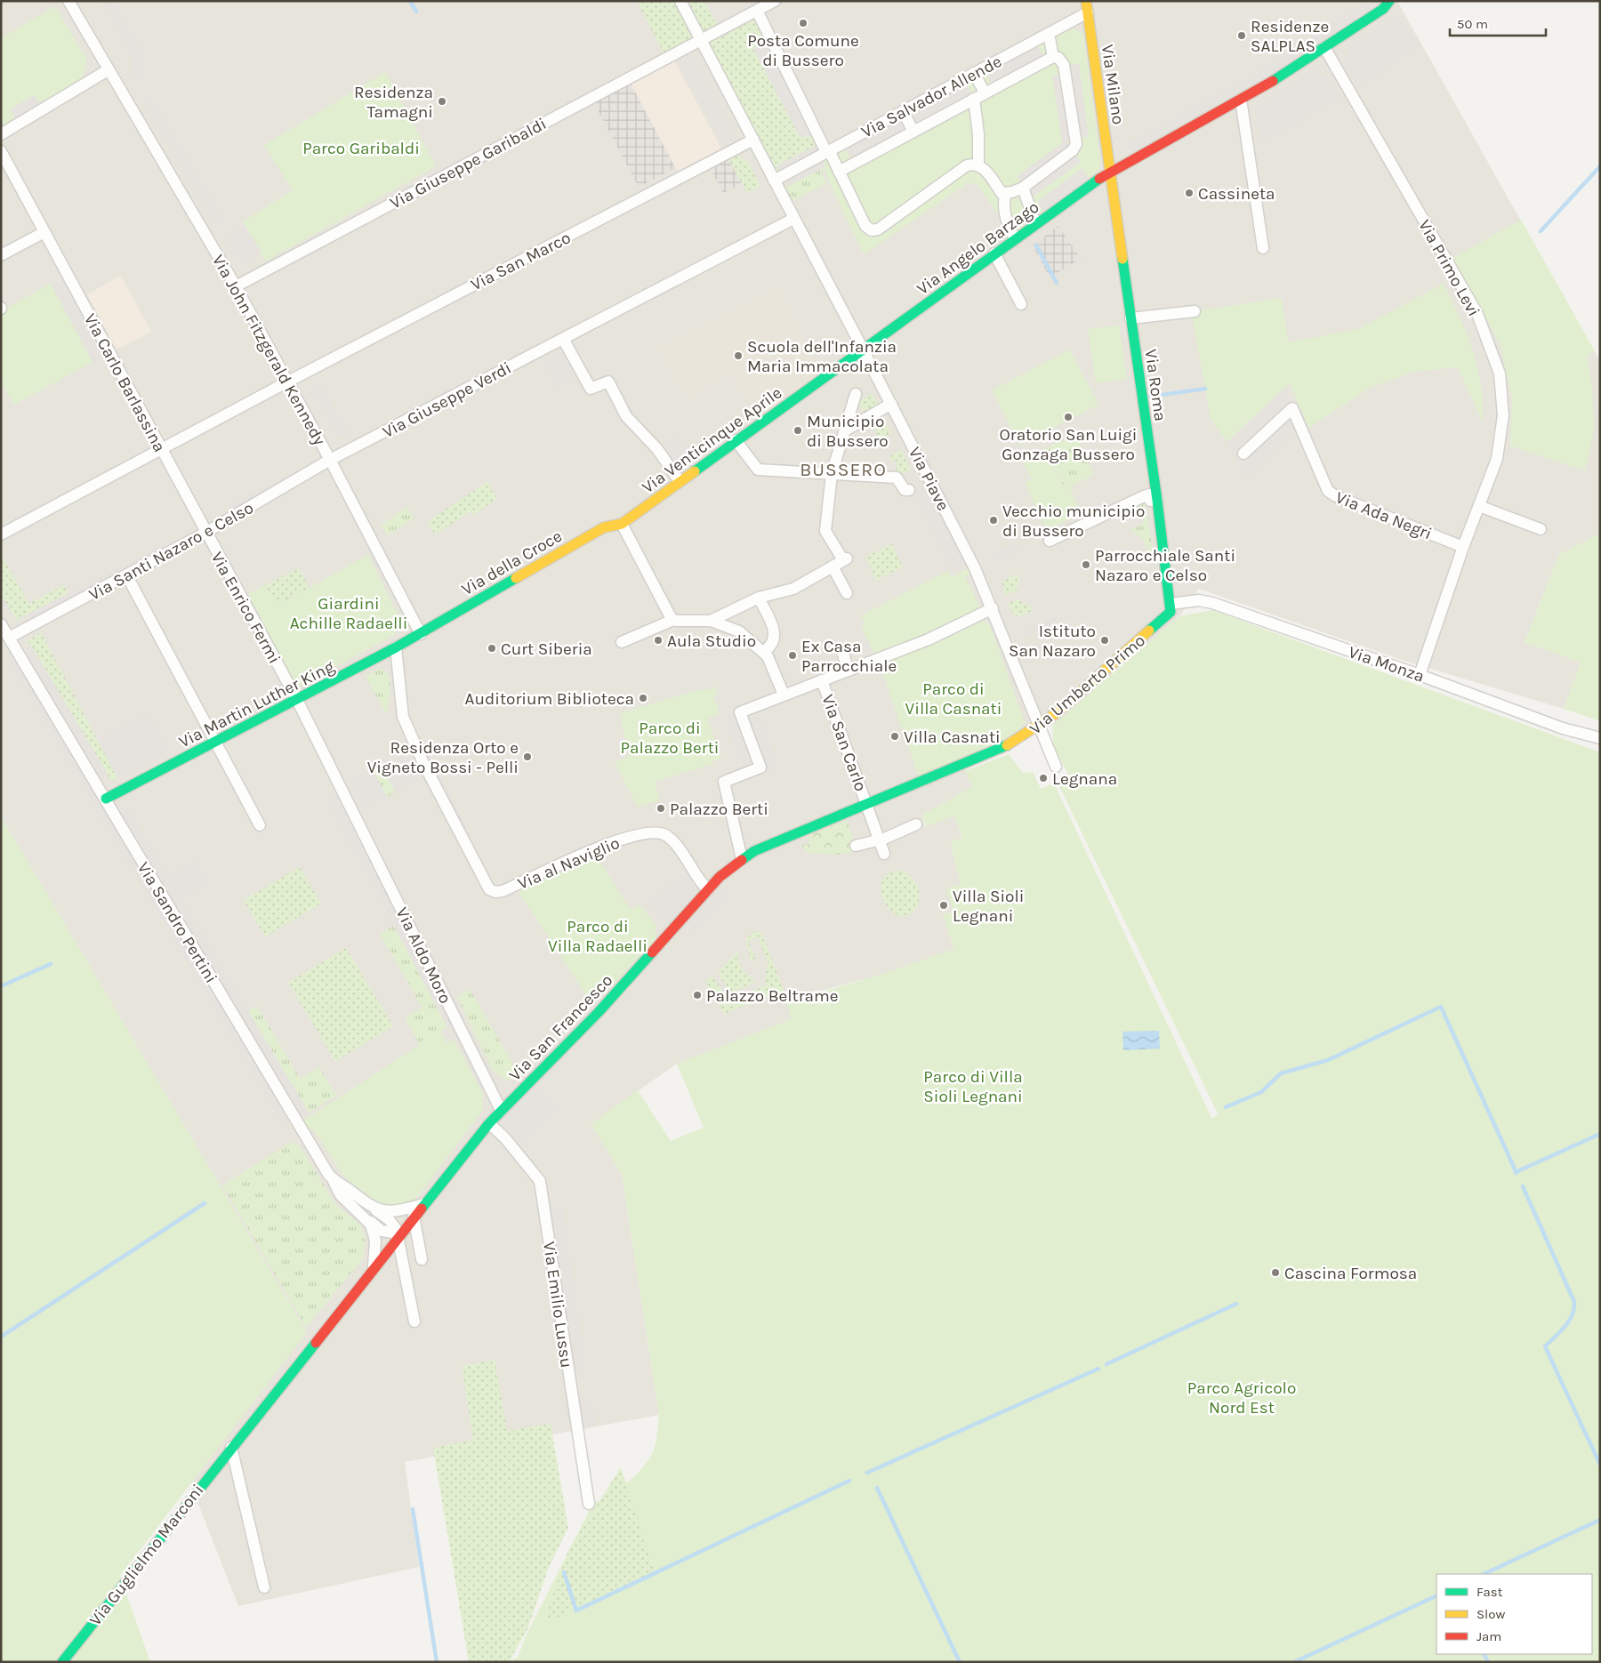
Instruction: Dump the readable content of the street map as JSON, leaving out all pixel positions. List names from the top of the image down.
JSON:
{
  "streets": {
    "street": [
      "Via Milano",
      "Via Salvador Allende",
      "Via Giuseppe Garibaldi",
      "Via Angelo Barzago",
      "Via San Marco",
      "Via Primo Levi",
      "Via John Fitzgerald Kennedy",
      "Via Carlo Barlassina",
      "Via Roma",
      "Via Giuseppe Verdi",
      "Via Venticinque Aprile",
      "Via Piave",
      "Via Ada Negri",
      "Via Santi Nazaro e Celso",
      "Via della Croce",
      "Via Enrico Fermi",
      "Via Monza",
      "Via Umberto Primo",
      "Via Martin Luther King",
      "Via San Carlo",
      "Via al Naviglio",
      "Via Sandro Pertini",
      "Via Aldo Moro",
      "Via San Francesco",
      "Via Emilio Lussu",
      "Via Guglielmo Marconi"
    ]
  },
  "crossings": [
    ["Via Milano", "Via Salvador Allende"],
    ["Via Milano", "Via Angelo Barzago"],
    ["Via Milano", "Via Roma"],
    ["Via Salvador Allende", "Via Piave"],
    ["Via Giuseppe Garibaldi", "Via John Fitzgerald Kennedy"],
    ["Via Giuseppe Garibaldi", "Via Piave"],
    ["Via Angelo Barzago", "Via Primo Levi"],
    ["Via Angelo Barzago", "Via Roma"],
    ["Via Angelo Barzago", "Via Venticinque Aprile"],
    ["Via Angelo Barzago", "Via Piave"],
    ["Via San Marco", "Via John Fitzgerald Kennedy"],
    ["Via San Marco", "Via Carlo Barlassina"],
    ["Via San Marco", "Via Piave"],
    ["Via Primo Levi", "Via Ada Negri"],
    ["Via Primo Levi", "Via Monza"],
    ["Via John Fitzgerald Kennedy", "Via Giuseppe Verdi"],
    ["Via John Fitzgerald Kennedy", "Via Santi Nazaro e Celso"],
    ["Via John Fitzgerald Kennedy", "Via della Croce"],
    ["Via John Fitzgerald Kennedy", "Via Martin Luther King"],
    ["Via Carlo Barlassina", "Via Santi Nazaro e Celso"],
    ["Via Carlo Barlassina", "Via Enrico Fermi"],
    ["Via Roma", "Via Monza"],
    ["Via Roma", "Via Umberto Primo"],
    ["Via Giuseppe Verdi", "Via Piave"],
    ["Via Giuseppe Verdi", "Via Santi Nazaro e Celso"],
    ["Via Venticinque Aprile", "Via Piave"],
    ["Via Venticinque Aprile", "Via della Croce"],
    ["Via Piave", "Via Umberto Primo"],
    ["Via Santi Nazaro e Celso", "Via Enrico Fermi"],
    ["Via Santi Nazaro e Celso", "Via Sandro Pertini"],
    ["Via della Croce", "Via Martin Luther King"],
    ["Via Enrico Fermi", "Via Martin Luther King"],
    ["Via Enrico Fermi", "Via Aldo Moro"],
    ["Via Monza", "Via Umberto Primo"],
    ["Via Umberto Primo", "Via San Carlo"],
    ["Via Umberto Primo", "Via al Naviglio"],
    ["Via Umberto Primo", "Via San Francesco"],
    ["Via Martin Luther King", "Via al Naviglio"],
    ["Via Martin Luther King", "Via Sandro Pertini"],
    ["Via al Naviglio", "Via San Francesco"],
    ["Via Sandro Pertini", "Via Guglielmo Marconi"],
    ["Via Aldo Moro", "Via San Francesco"],
    ["Via San Francesco", "Via Emilio Lussu"],
    ["Via San Francesco", "Via Guglielmo Marconi"],
    ["Via Emilio Lussu", "Via Guglielmo Marconi"]
  ],
  "districts": ["BUSSERO"],
  "parks": [
    "Parco Garibaldi",
    "Giardini Achille Radaelli",
    "Parco di Villa Casnati",
    "Parco di Palazzo Berti",
    "Parco di Villa Radaelli",
    "Parco di Villa Sioli Legnani",
    "Parco Agricolo Nord Est"
  ],
  "places": [
    "Posta Comune di Bussero",
    "Residenze SALPLAS",
    "Residenza Tamagni",
    "Cassineta",
    "Scuola dell'Infanzia Maria Immacolata",
    "Oratorio San Luigi Gonzaga Bussero",
    "Municipio di Bussero",
    "Vecchio municipio di Bussero",
    "Parrocchiale Santi Nazaro e Celso",
    "Aula Studio",
    "Istituto San Nazaro",
    "Curt Siberia",
    "Ex Casa Parrocchiale",
    "Auditorium Biblioteca",
    "Villa Casnati",
    "Residenza Orto e Vigneto Bossi - Pelli",
    "Legnana",
    "Palazzo Berti",
    "Villa Sioli Legnani",
    "Palazzo Beltrame",
    "Cascina Formosa"
  ],
  "legend": ["Fast", "Slow", "Jam"],
  "scale_bar": "50 m"
}
